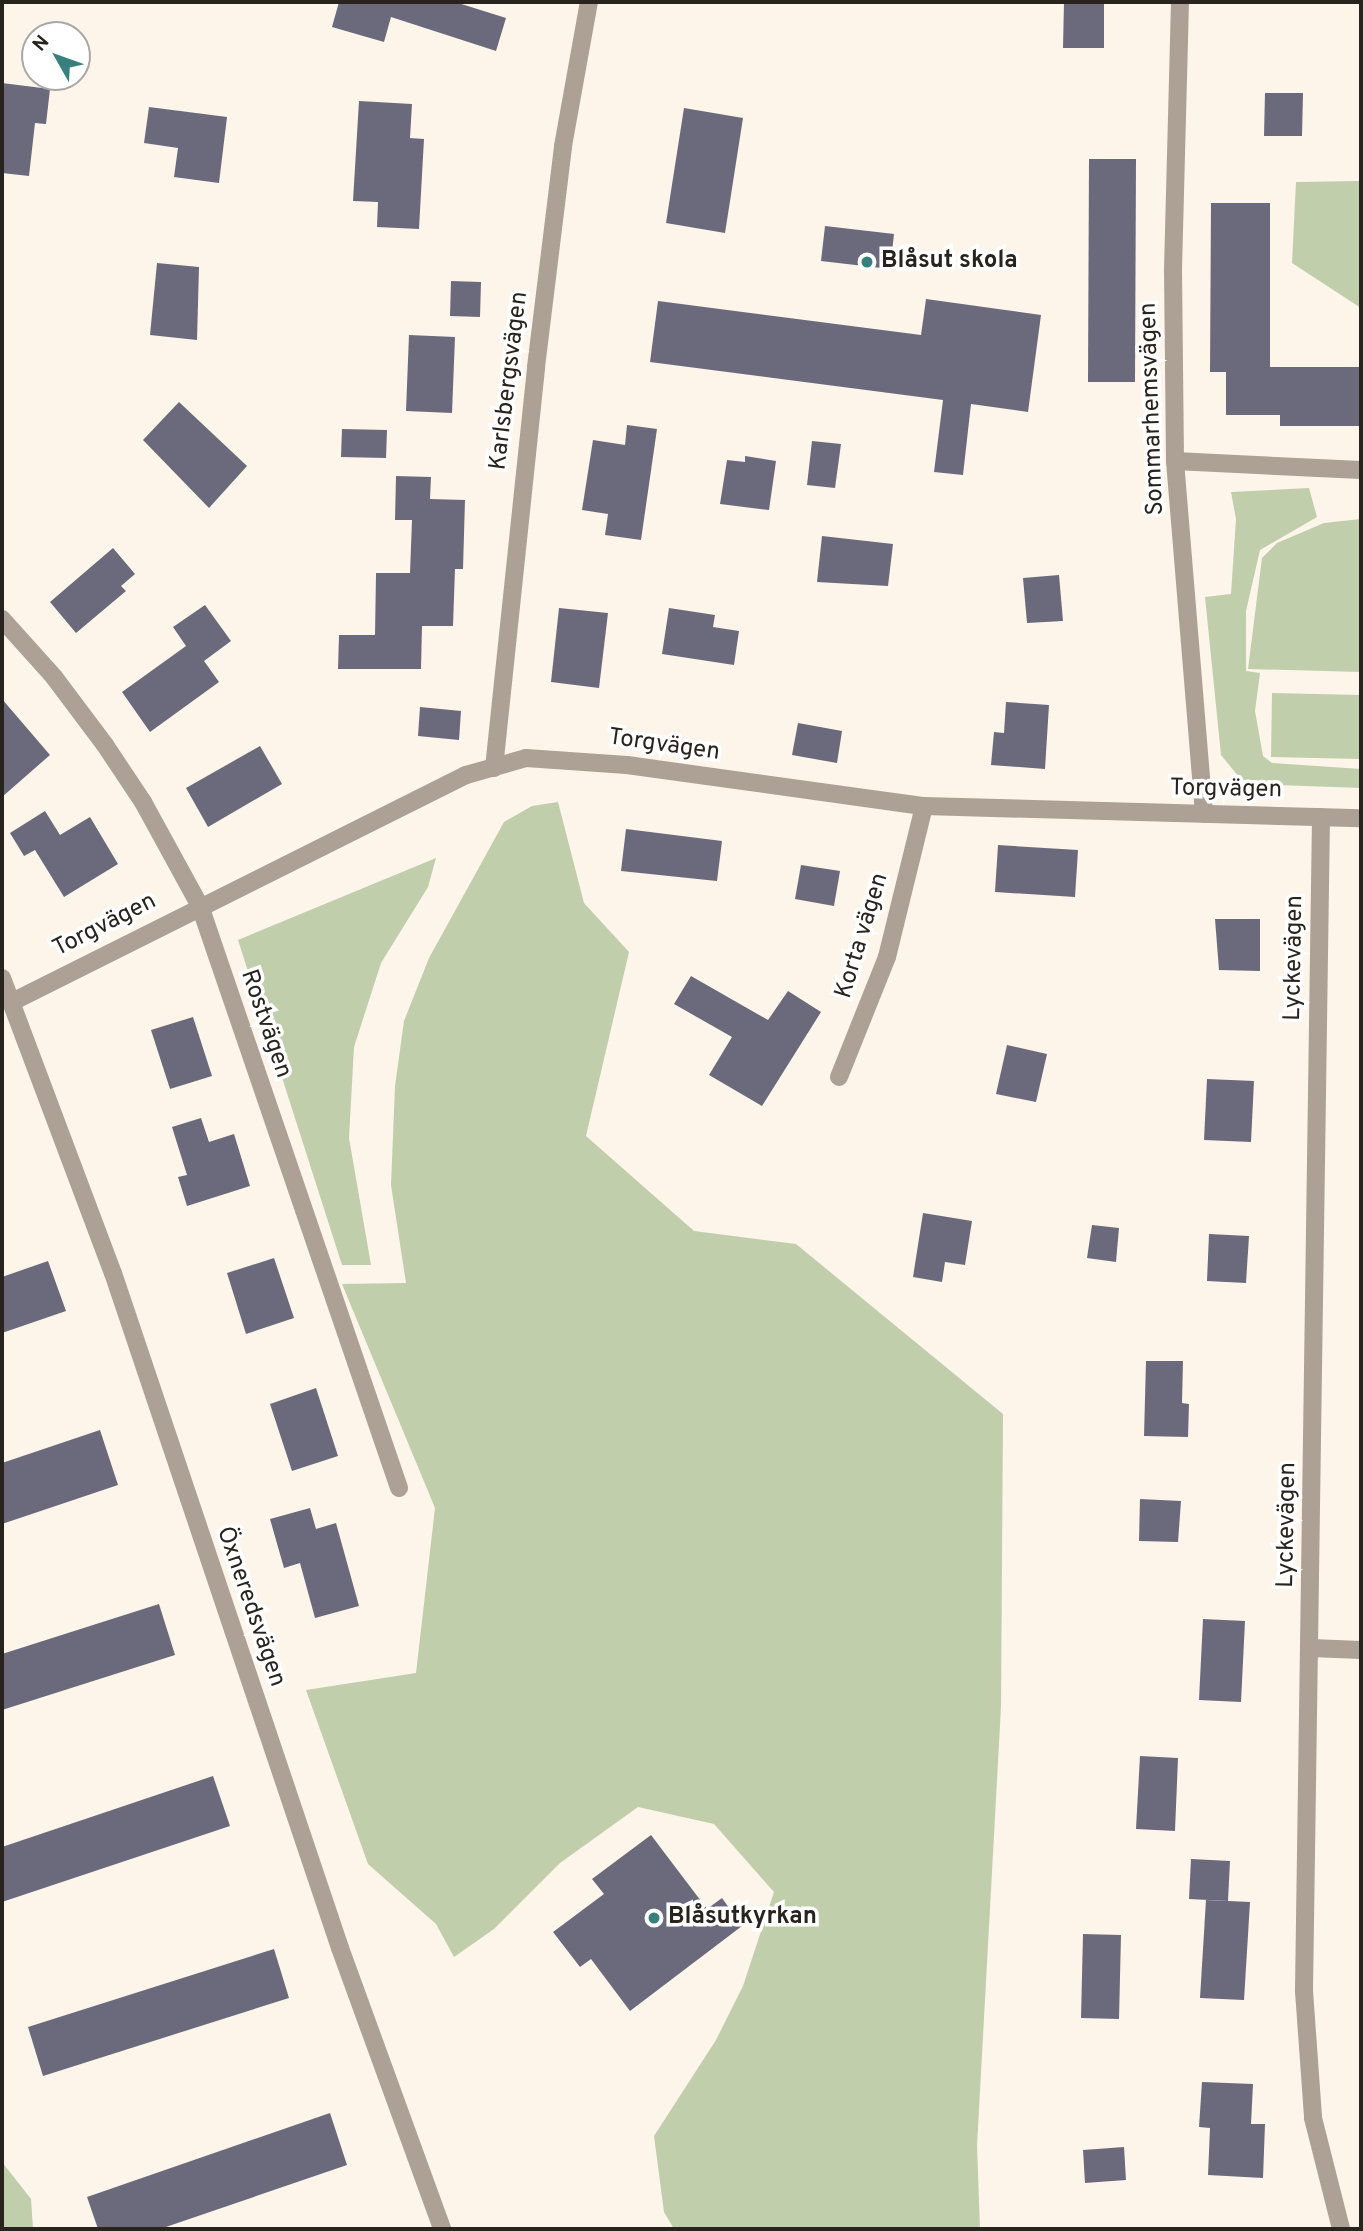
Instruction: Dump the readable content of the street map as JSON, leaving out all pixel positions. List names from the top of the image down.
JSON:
{
  "streets": {
    "street": [
      "Karlsbergsvägen",
      "Sommarhemsvägen",
      "Torgvägen",
      "Korta vägen",
      "Lyckevägen",
      "Rostvägen",
      "Öxneredsvägen"
    ]
  },
  "crossings": [
    ["Karlsbergsvägen", "Torgvägen"],
    ["Sommarhemsvägen", "Torgvägen"],
    ["Torgvägen", "Korta vägen"],
    ["Torgvägen", "Lyckevägen"],
    ["Torgvägen", "Rostvägen"],
    ["Torgvägen", "Öxneredsvägen"]
  ],
  "places": ["Blåsut skola", "Blåsutkyrkan"],
  "north": "top left"
}
